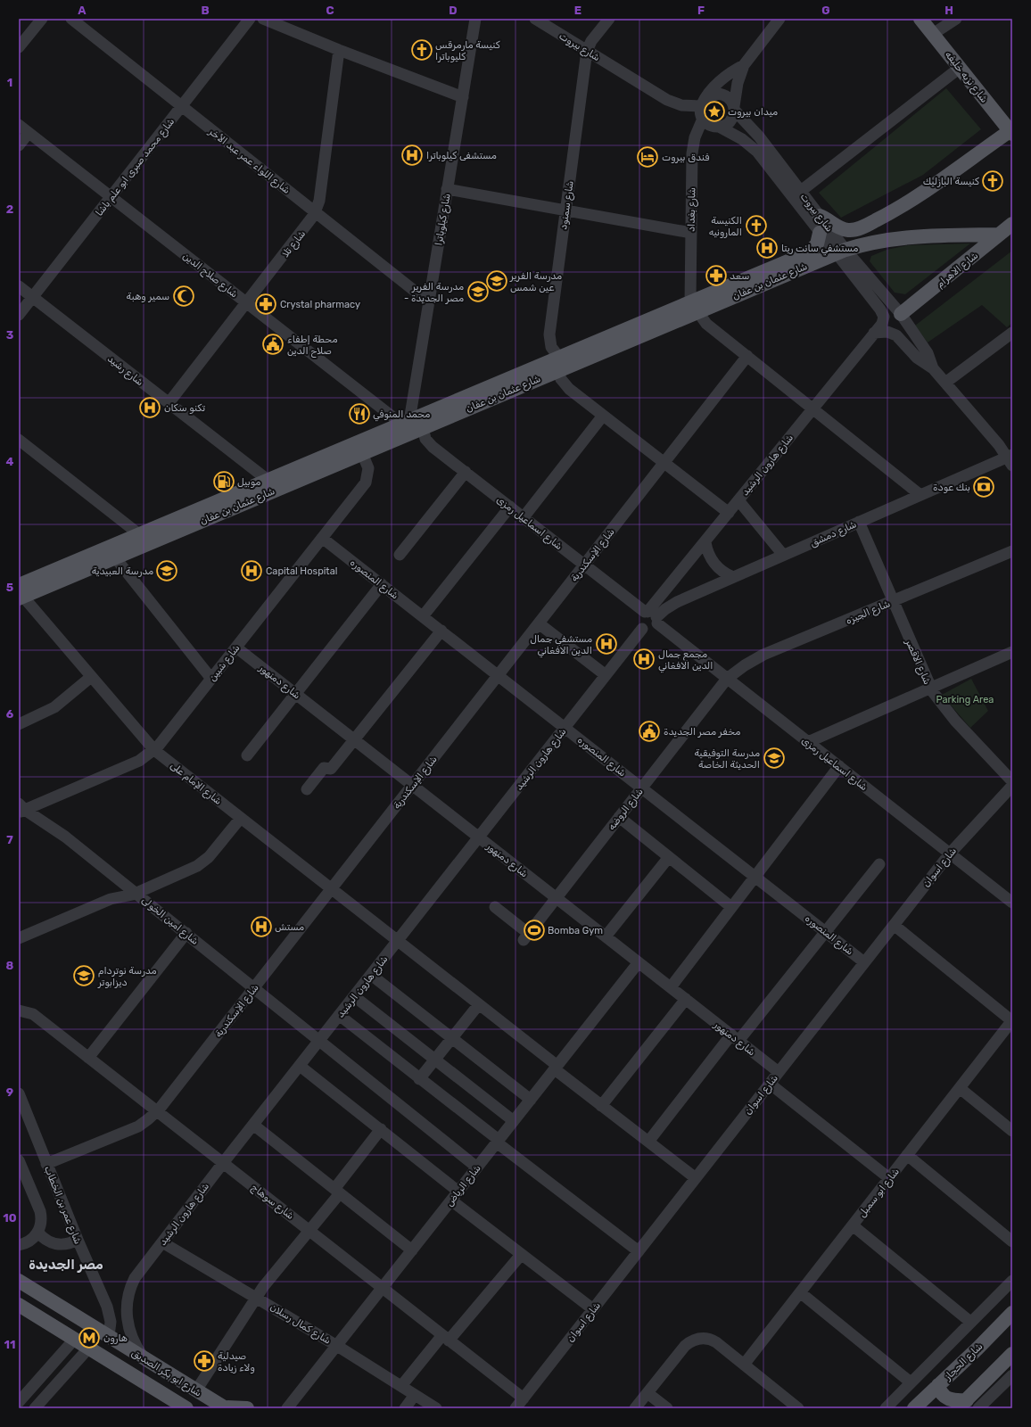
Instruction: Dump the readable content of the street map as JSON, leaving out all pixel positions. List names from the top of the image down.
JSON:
{
  "streets": {
    "main road": [
      "شارع نزيه خليفه",
      "شارع الاهرام",
      "شارع عثمان بن عفان",
      "شارع الحجاز",
      "شارع ابو بكر الصديق"
    ],
    "street": [
      "شارع بيروت",
      "شارع اللواء عمر عبد الأخر",
      "شارع محمد صبرى ابو علم باشا",
      "شارع سمنود",
      "شارع بغداد",
      "شارع كيلوباترا",
      "شارع تلا",
      "شارع صلاح الدين",
      "شارع رشيد",
      "شارع هارون الرشيد",
      "شارع اسماعيل رمزى",
      "شارع دمشق",
      "شارع الإسكندرية",
      "شارع المنصوره",
      "شارع الجيزه",
      "شارع الاقصر",
      "شارع شبين",
      "شارع دمنهور",
      "شارع الإمام على",
      "شارع الروضه",
      "شارع اسوان",
      "شارع امين الخولى",
      "شارع الرياض",
      "شارع ابو سمبل",
      "شارع سوهاج",
      "شارع عمر بن الخطاب",
      "شارع كمال رسلان"
    ]
  },
  "crossings": [
    ["شارع بيروت", "شارع سمنود"],
    ["شارع بيروت", "شارع بغداد"],
    ["شارع بيروت", "شارع الاهرام"],
    ["شارع بيروت", "شارع عثمان بن عفان"],
    ["شارع بيروت", "شارع هارون الرشيد"],
    ["شارع بيروت", "شارع دمشق"],
    ["شارع اللواء عمر عبد الأخر", "شارع محمد صبرى ابو علم باشا"],
    ["شارع اللواء عمر عبد الأخر", "شارع كيلوباترا"],
    ["شارع اللواء عمر عبد الأخر", "شارع تلا"],
    ["شارع محمد صبرى ابو علم باشا", "شارع صلاح الدين"],
    ["شارع محمد صبرى ابو علم باشا", "شارع رشيد"],
    ["شارع سمنود", "شارع عثمان بن عفان"],
    ["شارع سمنود", "شارع هارون الرشيد"],
    ["شارع سمنود", "شارع الإسكندرية"],
    ["شارع بغداد", "شارع عثمان بن عفان"],
    ["شارع كيلوباترا", "شارع صلاح الدين"],
    ["شارع كيلوباترا", "شارع عثمان بن عفان"],
    ["شارع تلا", "شارع صلاح الدين"],
    ["شارع تلا", "شارع رشيد"],
    ["شارع الاهرام", "شارع عثمان بن عفان"],
    ["شارع صلاح الدين", "شارع عثمان بن عفان"],
    ["شارع عثمان بن عفان", "شارع رشيد"],
    ["شارع عثمان بن عفان", "شارع اسماعيل رمزى"],
    ["شارع عثمان بن عفان", "شارع شبين"],
    ["شارع عثمان بن عفان", "شارع الإمام على"],
    ["شارع هارون الرشيد", "شارع اسماعيل رمزى"],
    ["شارع هارون الرشيد", "شارع دمشق"],
    ["شارع هارون الرشيد", "شارع المنصوره"],
    ["شارع هارون الرشيد", "شارع دمنهور"],
    ["شارع هارون الرشيد", "شارع الإمام على"],
    ["شارع هارون الرشيد", "شارع امين الخولى"],
    ["شارع هارون الرشيد", "شارع سوهاج"],
    ["شارع هارون الرشيد", "شارع كمال رسلان"],
    ["شارع هارون الرشيد", "شارع ابو بكر الصديق"],
    ["شارع اسماعيل رمزى", "شارع دمشق"],
    ["شارع اسماعيل رمزى", "شارع الإسكندرية"],
    ["شارع اسماعيل رمزى", "شارع الجيزه"],
    ["شارع اسماعيل رمزى", "شارع الروضه"],
    ["شارع اسماعيل رمزى", "شارع اسوان"],
    ["شارع دمشق", "شارع الاقصر"],
    ["شارع الإسكندرية", "شارع المنصوره"],
    ["شارع الإسكندرية", "شارع دمنهور"],
    ["شارع الإسكندرية", "شارع الإمام على"],
    ["شارع الإسكندرية", "شارع امين الخولى"],
    ["شارع الإسكندرية", "شارع سوهاج"],
    ["شارع الإسكندرية", "شارع عمر بن الخطاب"],
    ["شارع المنصوره", "شارع شبين"],
    ["شارع المنصوره", "شارع الروضه"],
    ["شارع المنصوره", "شارع اسوان"],
    ["شارع الجيزه", "شارع الاقصر"],
    ["شارع الجيزه", "شارع الروضه"],
    ["شارع شبين", "شارع دمنهور"],
    ["شارع شبين", "شارع الإمام على"],
    ["شارع شبين", "شارع امين الخولى"],
    ["شارع دمنهور", "شارع الروضه"],
    ["شارع دمنهور", "شارع اسوان"],
    ["شارع دمنهور", "شارع الرياض"],
    ["شارع الإمام على", "شارع اسوان"],
    ["شارع الإمام على", "شارع الرياض"],
    ["شارع اسوان", "شارع سوهاج"],
    ["شارع امين الخولى", "شارع الرياض"],
    ["شارع الرياض", "شارع سوهاج"],
    ["شارع الرياض", "شارع كمال رسلان"],
    ["شارع عمر بن الخطاب", "شارع ابو بكر الصديق"]
  ],
  "districts": ["مصر الجديدة"],
  "parks": ["Parking Area"],
  "places": {
    "church": ["كنيسة مارمرقس كليوباترا", "كنيسة البازليك", "الكنيسة المارونيه"],
    "place": ["ميدان بيروت"],
    "hospital": [
      "مستشفى كيلوباترا",
      "مستشفي سانت ريتا",
      "تكنو سكان",
      "Capital Hospital",
      "مستشفي جمال الدين الافغاني",
      "مجمع جمال الدين الافغاني",
      "مستش"
    ],
    "hotel": ["فندق بيروت"],
    "pharmacy": ["سعد", "Crystal pharmacy", "صيدلية ولاء زيادة"],
    "school or university": [
      "مدرسة الفرير عين شمس",
      "مدرسة الفرير - مصر الجديدة",
      "مدرسة العبيدية",
      "مدرسة التوفيقية الحديثة الخاصة",
      "مدرسة نوتردام ديزابوتر"
    ],
    "mosque": ["سمير وهبة"],
    "public building": ["محطة إطفاء صلاح الدين", "مخفر مصر الجديدة"],
    "restaurant": ["محمد المنوفي"],
    "fuel station": ["موبيل"],
    "bank": ["بنك عودة"],
    "sports": ["Bomba Gym"],
    "metro station": ["هارون"]
  },
  "grid": {
    "columns": [
      "A",
      "B",
      "C",
      "D",
      "E",
      "F",
      "G",
      "H"
    ],
    "rows": [
      "1",
      "2",
      "3",
      "4",
      "5",
      "6",
      "7",
      "8",
      "9",
      "10",
      "11"
    ]
  }
}
